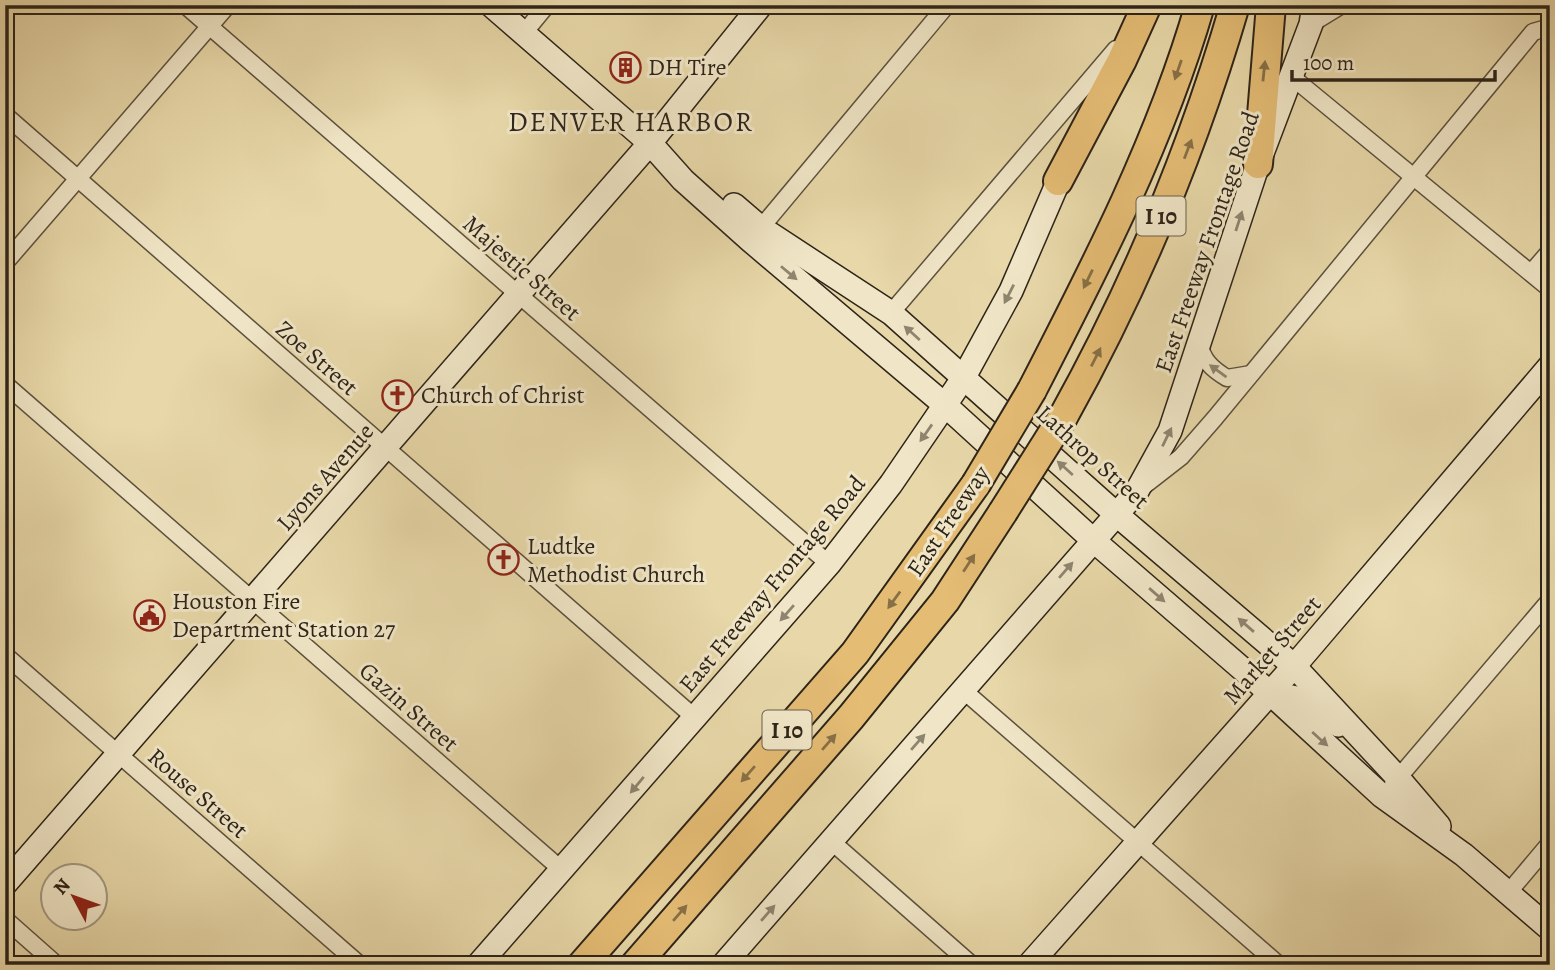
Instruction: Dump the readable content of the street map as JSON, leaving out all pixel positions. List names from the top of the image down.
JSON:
{
  "streets": {
    "highway": ["I 10", "East Freeway"],
    "street": [
      "East Freeway Frontage Road",
      "Majestic Street",
      "Zoe Street",
      "Lathrop Street",
      "Lyons Avenue",
      "Market Street",
      "Gazin Street",
      "Rouse Street"
    ]
  },
  "crossings": [
    ["East Freeway Frontage Road", "Majestic Street"],
    ["East Freeway Frontage Road", "Zoe Street"],
    ["East Freeway Frontage Road", "Lathrop Street"],
    ["East Freeway Frontage Road", "Gazin Street"],
    ["Majestic Street", "Lyons Avenue"],
    ["Zoe Street", "Lyons Avenue"],
    ["Lathrop Street", "Lyons Avenue"],
    ["Lathrop Street", "Market Street"],
    ["Lyons Avenue", "Gazin Street"],
    ["Lyons Avenue", "Rouse Street"]
  ],
  "districts": ["DENVER HARBOR"],
  "places": {
    "building": ["DH Tire"],
    "church": ["Church of Christ", "Ludtke Methodist Church"],
    "public building": ["Houston Fire Department Station 27"]
  },
  "scale_bar": "100 m",
  "north": "top left"
}
